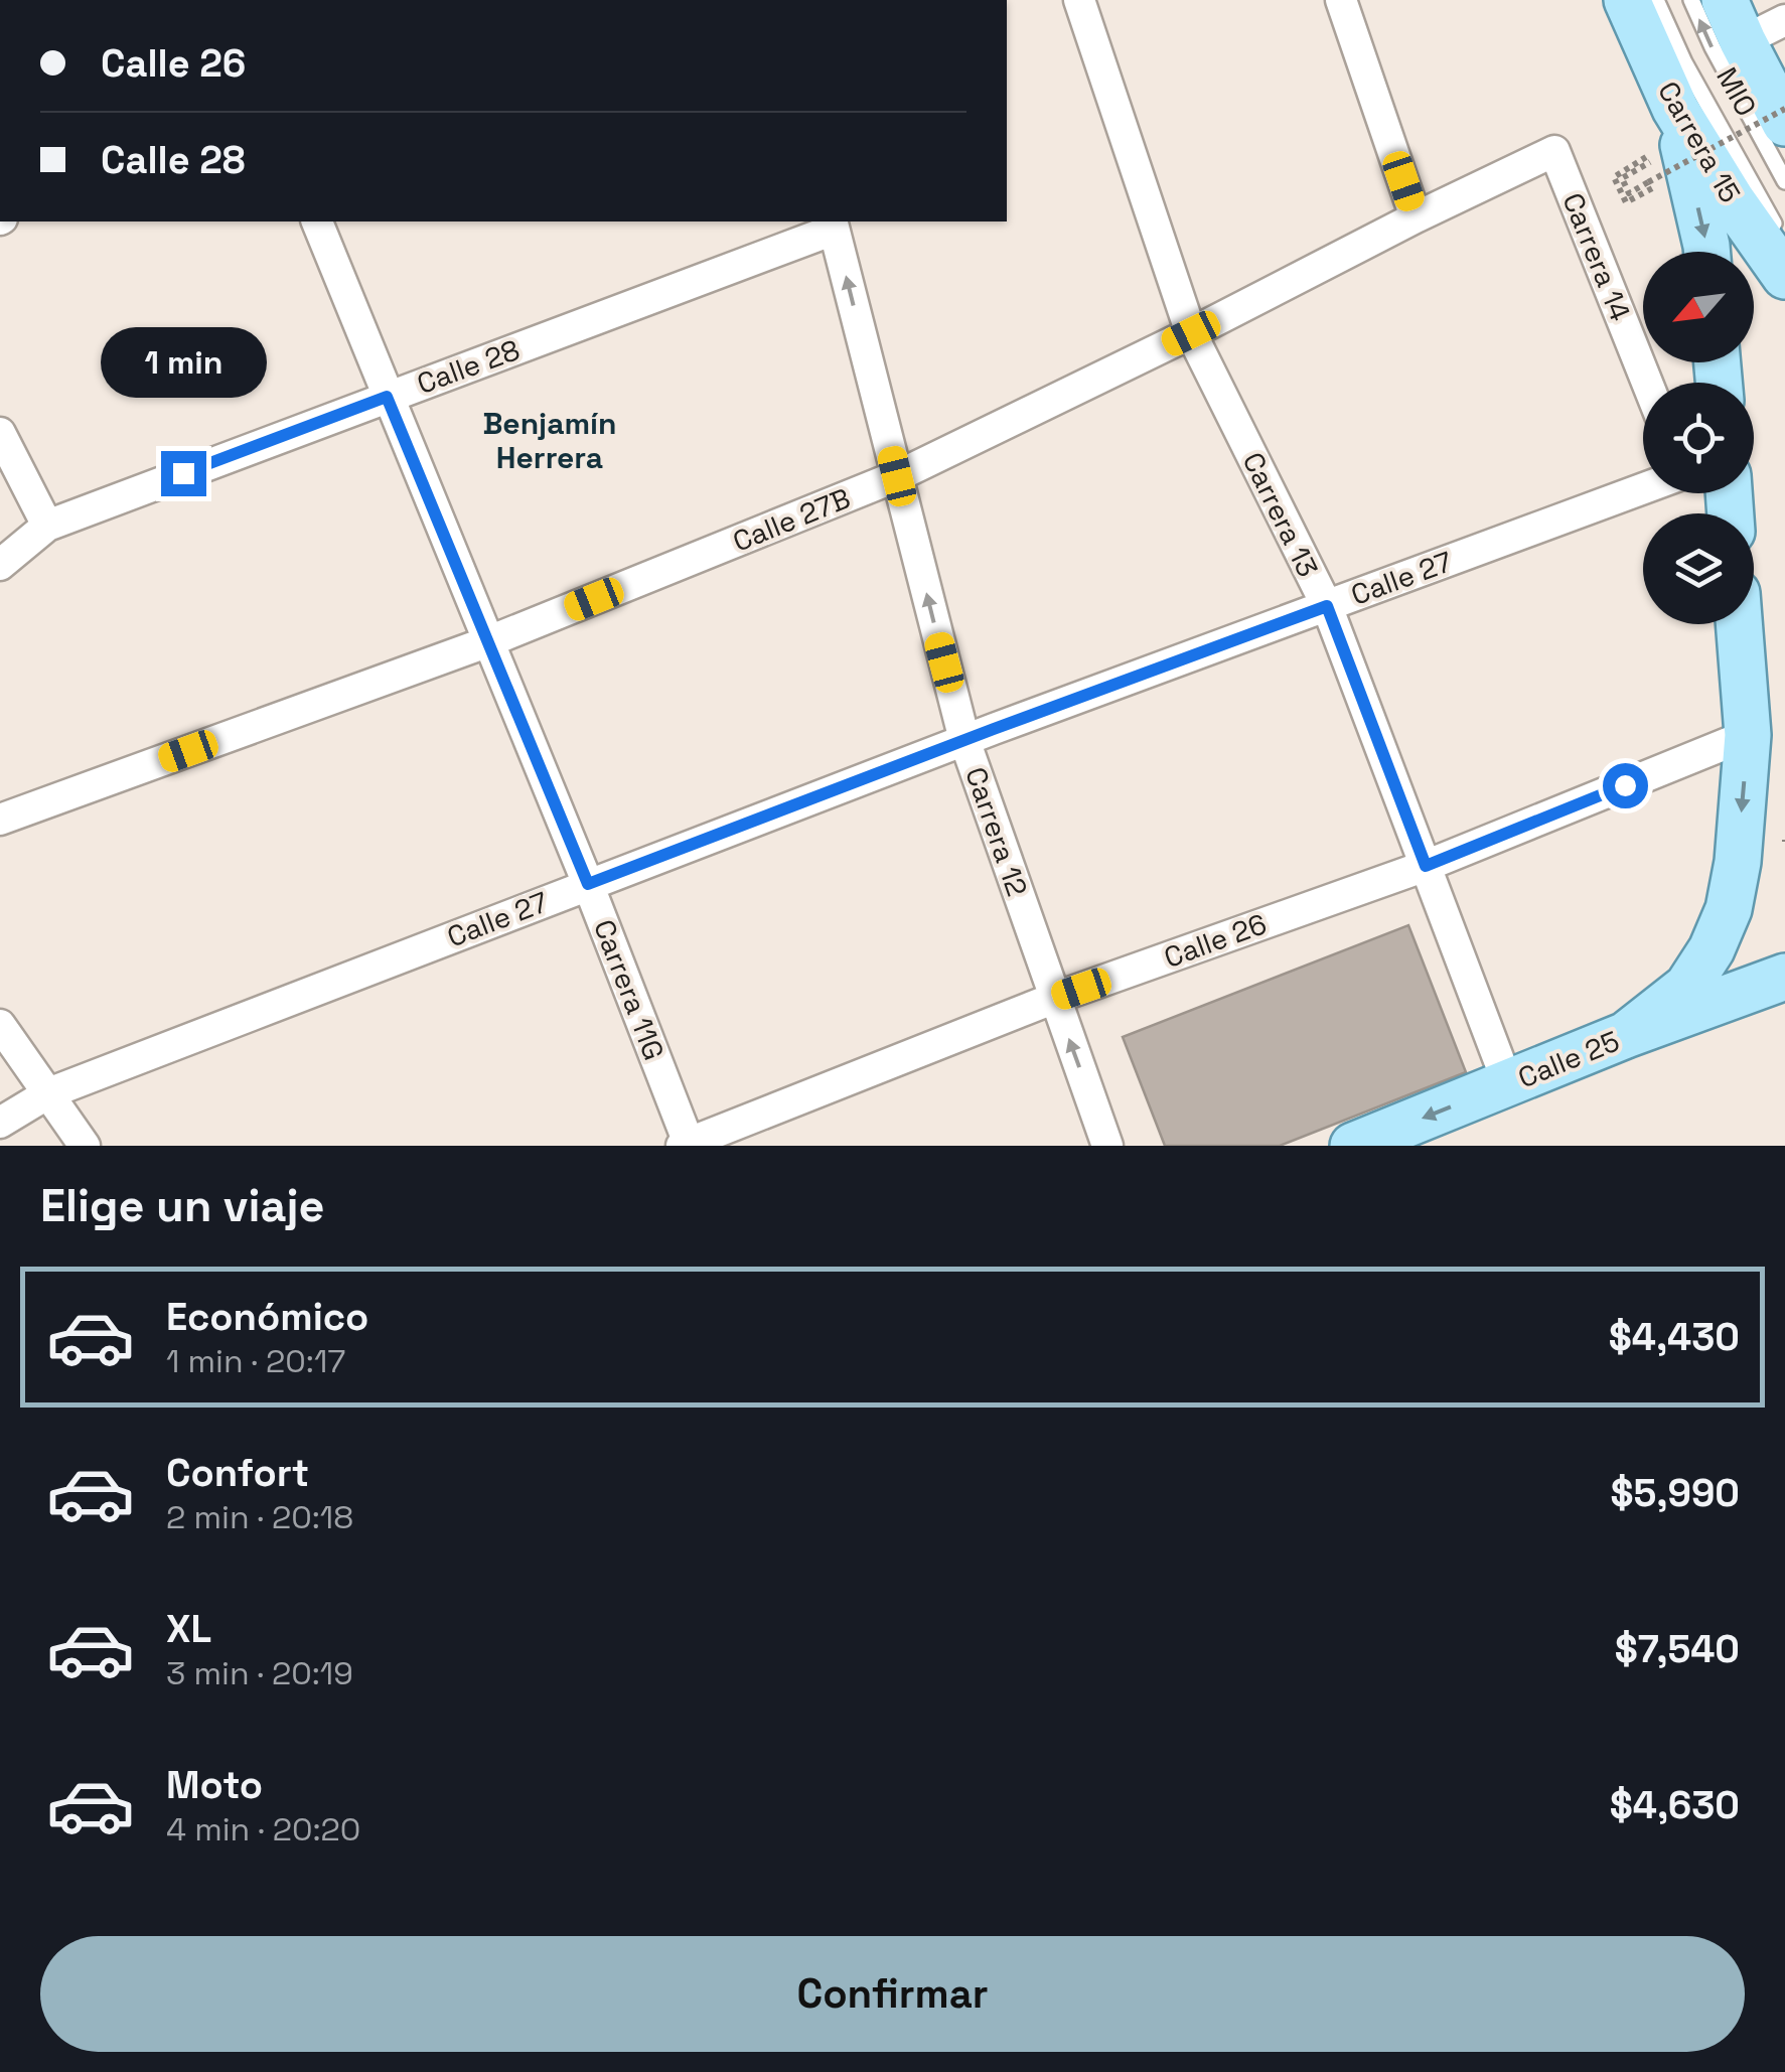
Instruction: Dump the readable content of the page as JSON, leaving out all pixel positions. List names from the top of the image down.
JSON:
{
  "streets": {
    "main road": ["Carrera 15", "Calle 25"],
    "street": [
      "Carrera 14",
      "Calle 28",
      "Carrera 13",
      "Calle 27B",
      "Calle 27",
      "Carrera 12",
      "Calle 26",
      "Carrera 11G"
    ],
    "lane": ["MIO"]
  },
  "crossings": [
    ["Carrera 14", "Calle 27B"],
    ["Calle 28", "Carrera 12"],
    ["Calle 28", "Carrera 11G"],
    ["Carrera 13", "Calle 27B"],
    ["Carrera 13", "Calle 27"],
    ["Carrera 13", "Calle 26"],
    ["Carrera 13", "Calle 25"],
    ["Calle 27B", "Carrera 12"],
    ["Calle 27B", "Carrera 11G"],
    ["Calle 27", "Carrera 12"],
    ["Calle 27", "Carrera 11G"],
    ["Carrera 12", "Calle 26"],
    ["Calle 26", "Carrera 11G"]
  ],
  "one_way": ["Carrera 12", "Calle 25"],
  "districts": ["Benjamín Herrera"],
  "north": "bottom left",
  "page": {
    "banner": ["Calle 26", "Calle 28"],
    "bubble": "1 min",
    "heading": "Elige un viaje",
    "list": [
      {
        "name": "Económico",
        "note": "1 min · 20:17",
        "value": "$4,430"
      },
      {
        "name": "Confort",
        "note": "2 min · 20:18",
        "value": "$5,990"
      },
      {
        "name": "XL",
        "note": "3 min · 20:19",
        "value": "$7,540"
      },
      {
        "name": "Moto",
        "note": "4 min · 20:20",
        "value": "$4,630"
      }
    ],
    "buttons": "Confirmar"
  }
}
